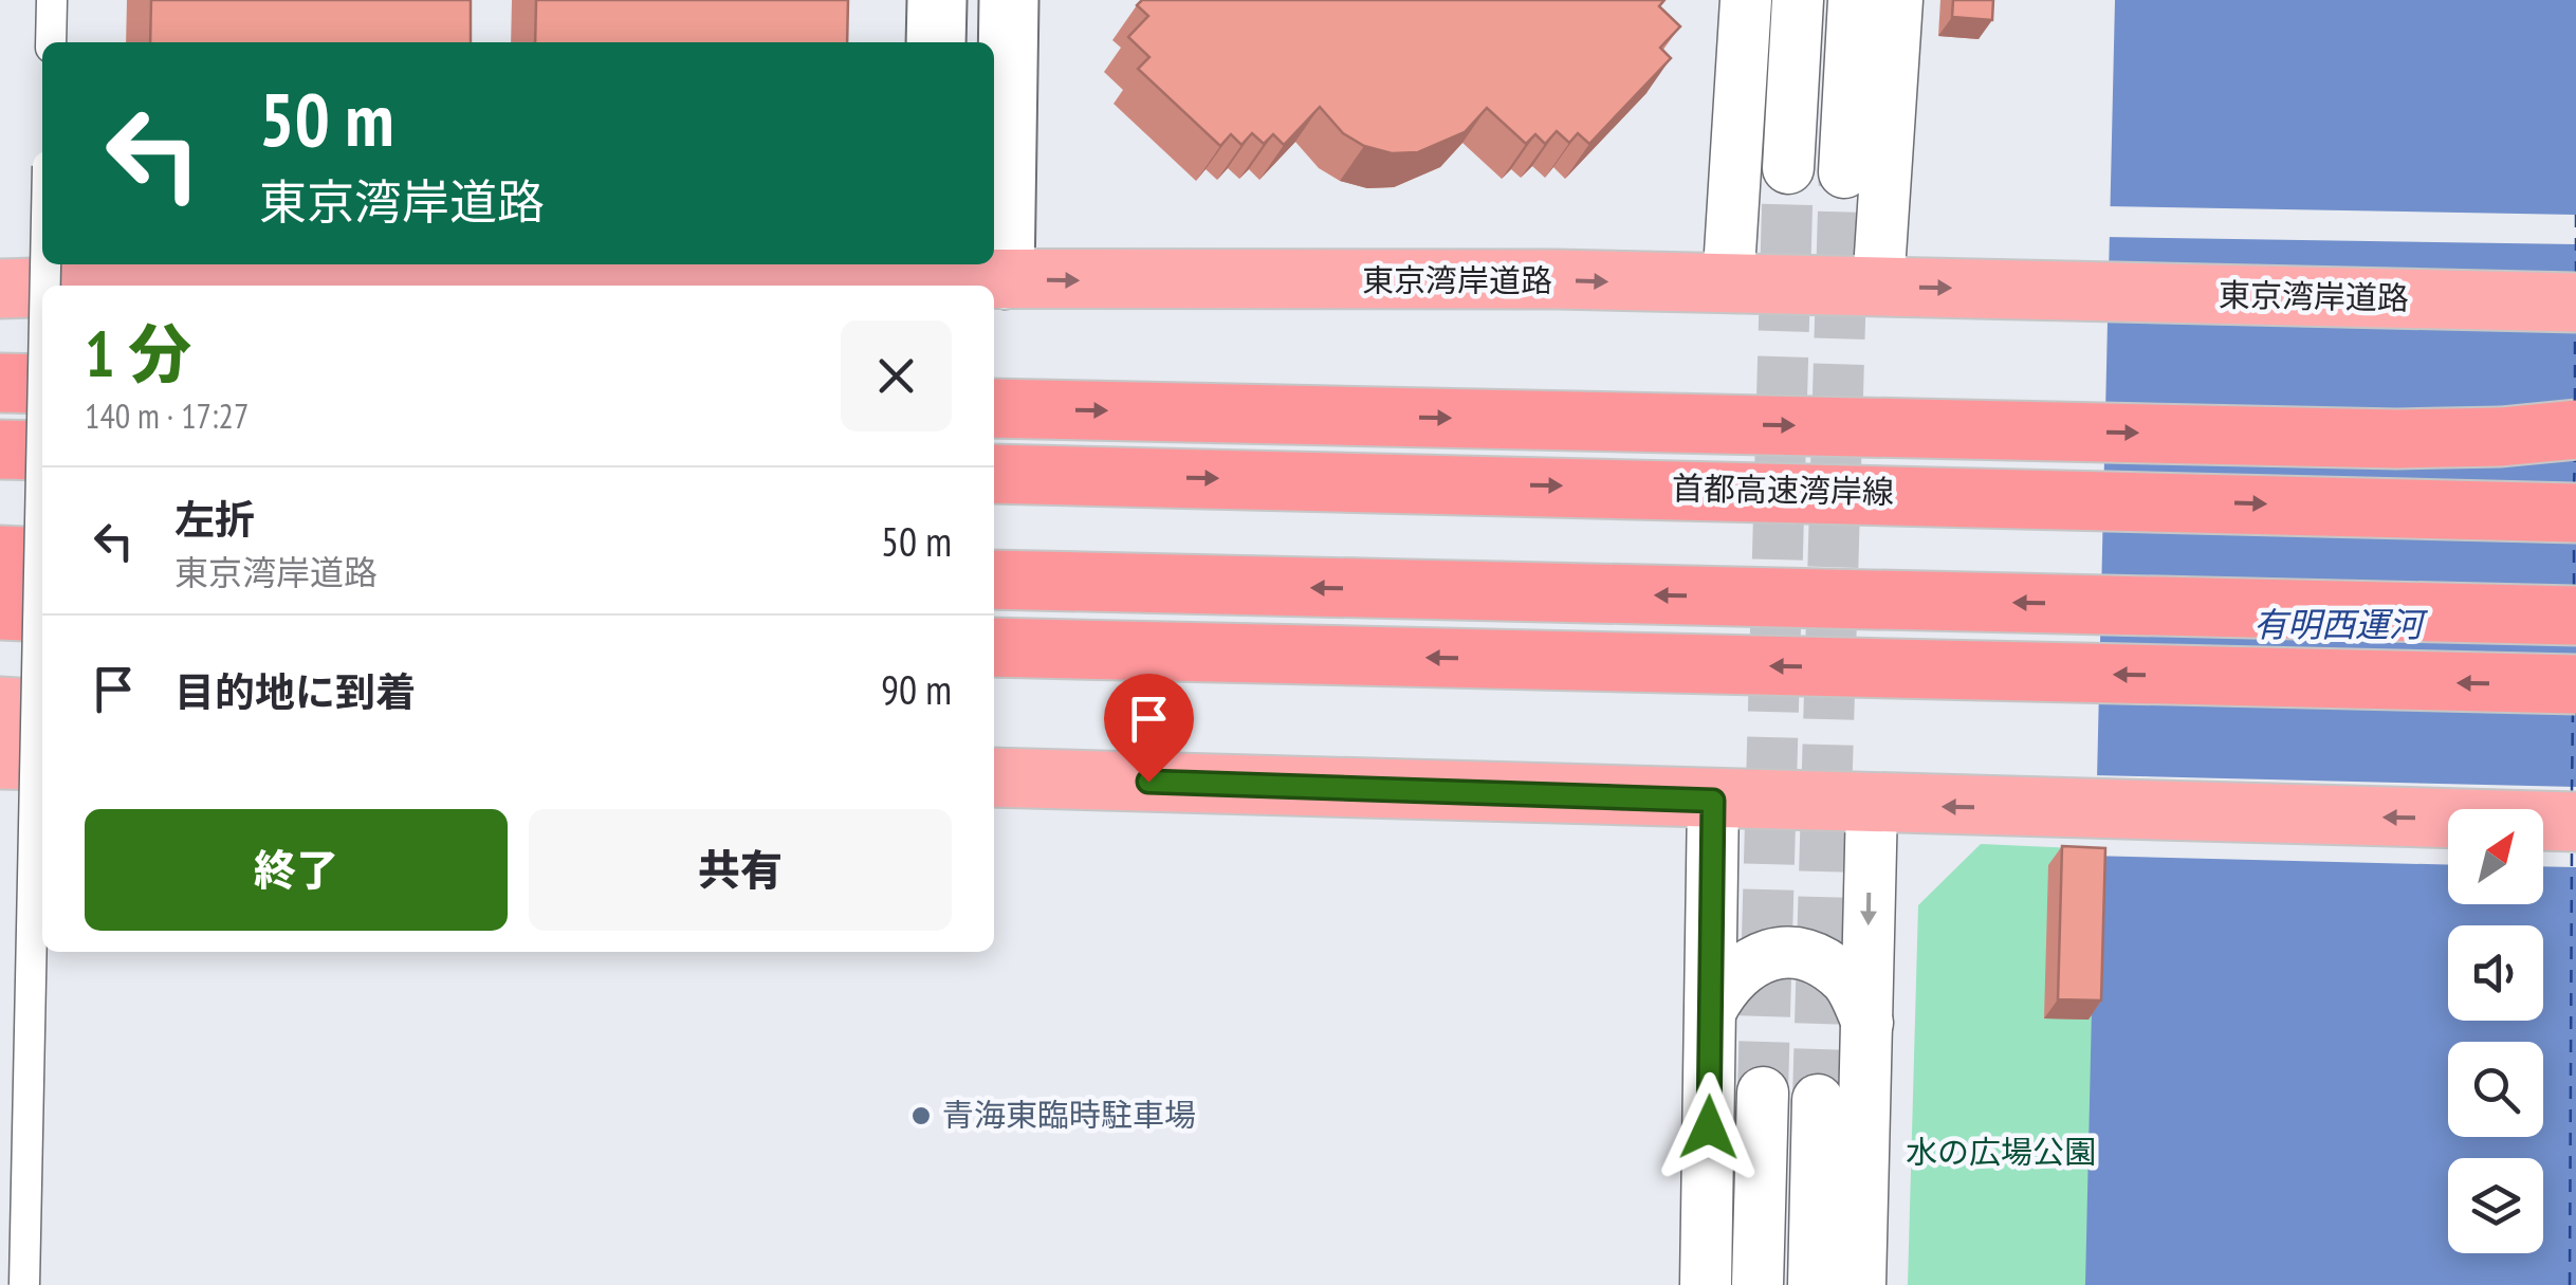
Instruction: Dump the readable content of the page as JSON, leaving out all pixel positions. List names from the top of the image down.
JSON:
{
  "streets": {
    "highway": ["東京湾岸道路", "首都高速湾岸線"]
  },
  "water": ["有明西運河"],
  "parks": ["水の広場公園"],
  "places": ["青海東臨時駐車場"],
  "north": "top right",
  "page": {
    "turn": ["50 m", "東京湾岸道路"],
    "heading": ["1 分", "140 m · 17:27"],
    "list": [
      {
        "name": "左折",
        "note": "東京湾岸道路",
        "value": "50 m"
      },
      {
        "name": "目的地に到着",
        "value": "90 m"
      }
    ],
    "buttons": ["終了", "共有"]
  }
}
